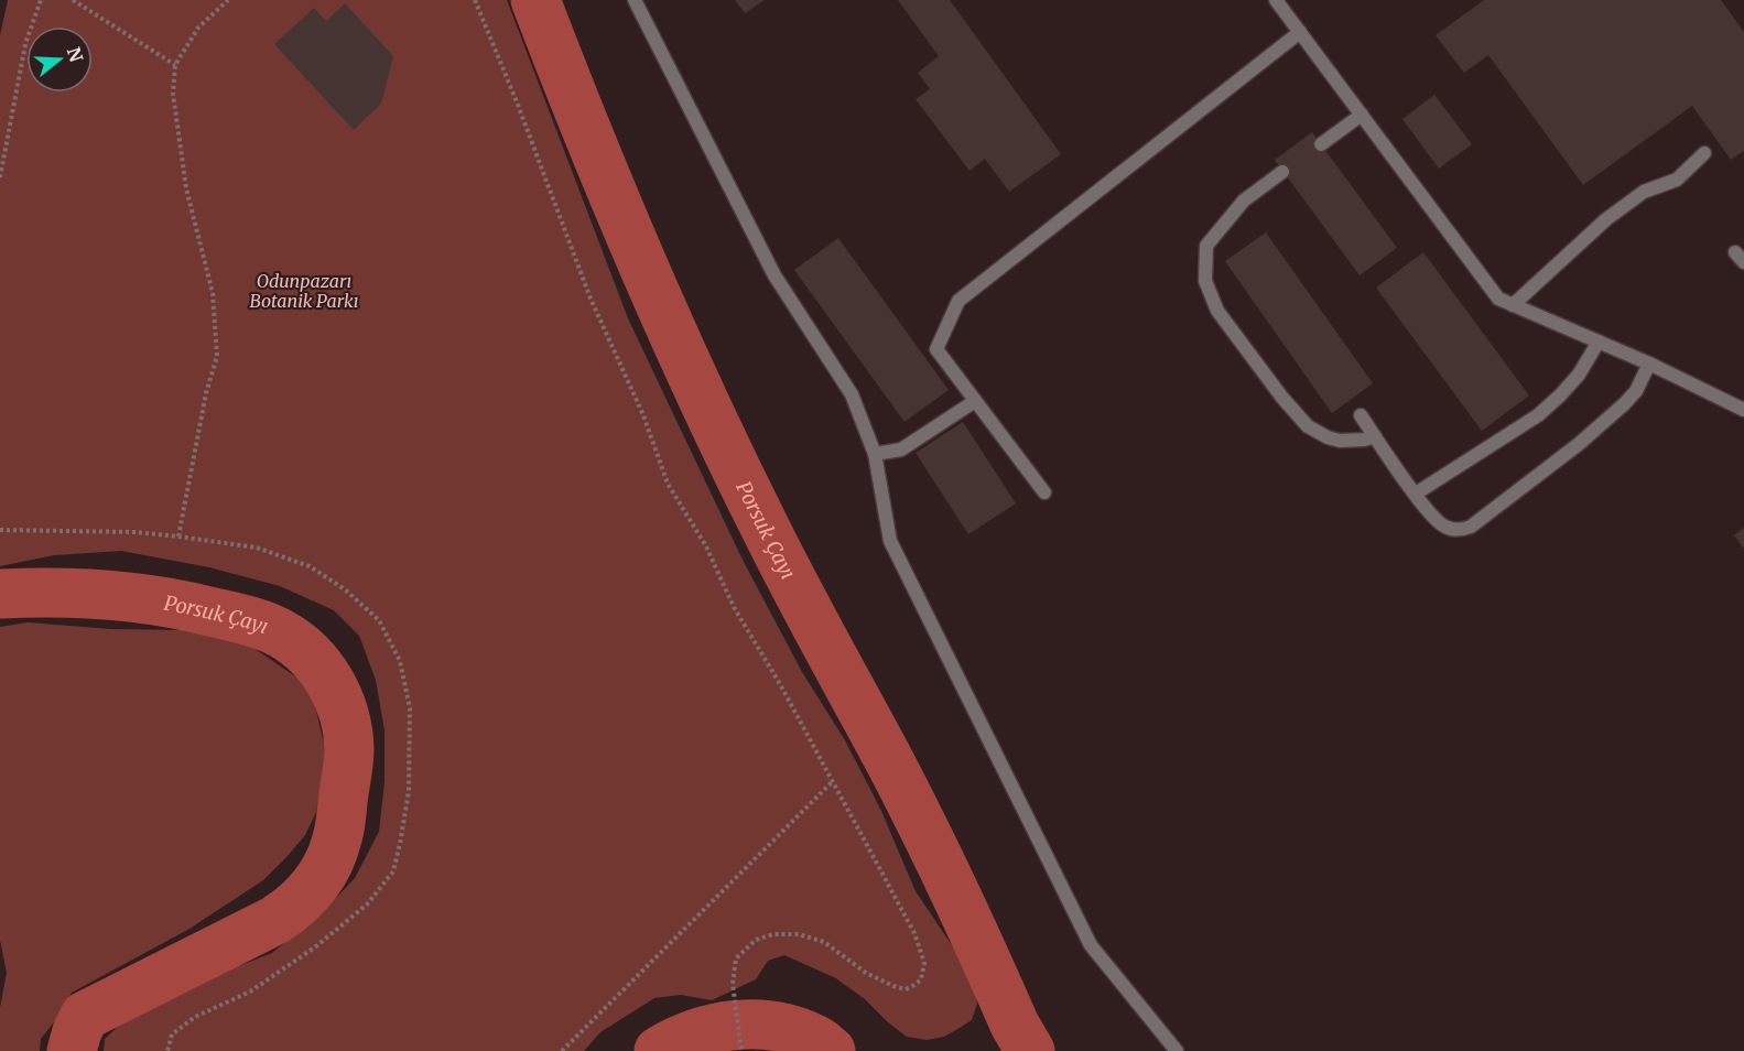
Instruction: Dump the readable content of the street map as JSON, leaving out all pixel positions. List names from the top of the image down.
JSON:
{
  "water": ["Porsuk Çayı"],
  "parks": ["Odunpazarı Botanik Parkı"],
  "north": "right"
}
